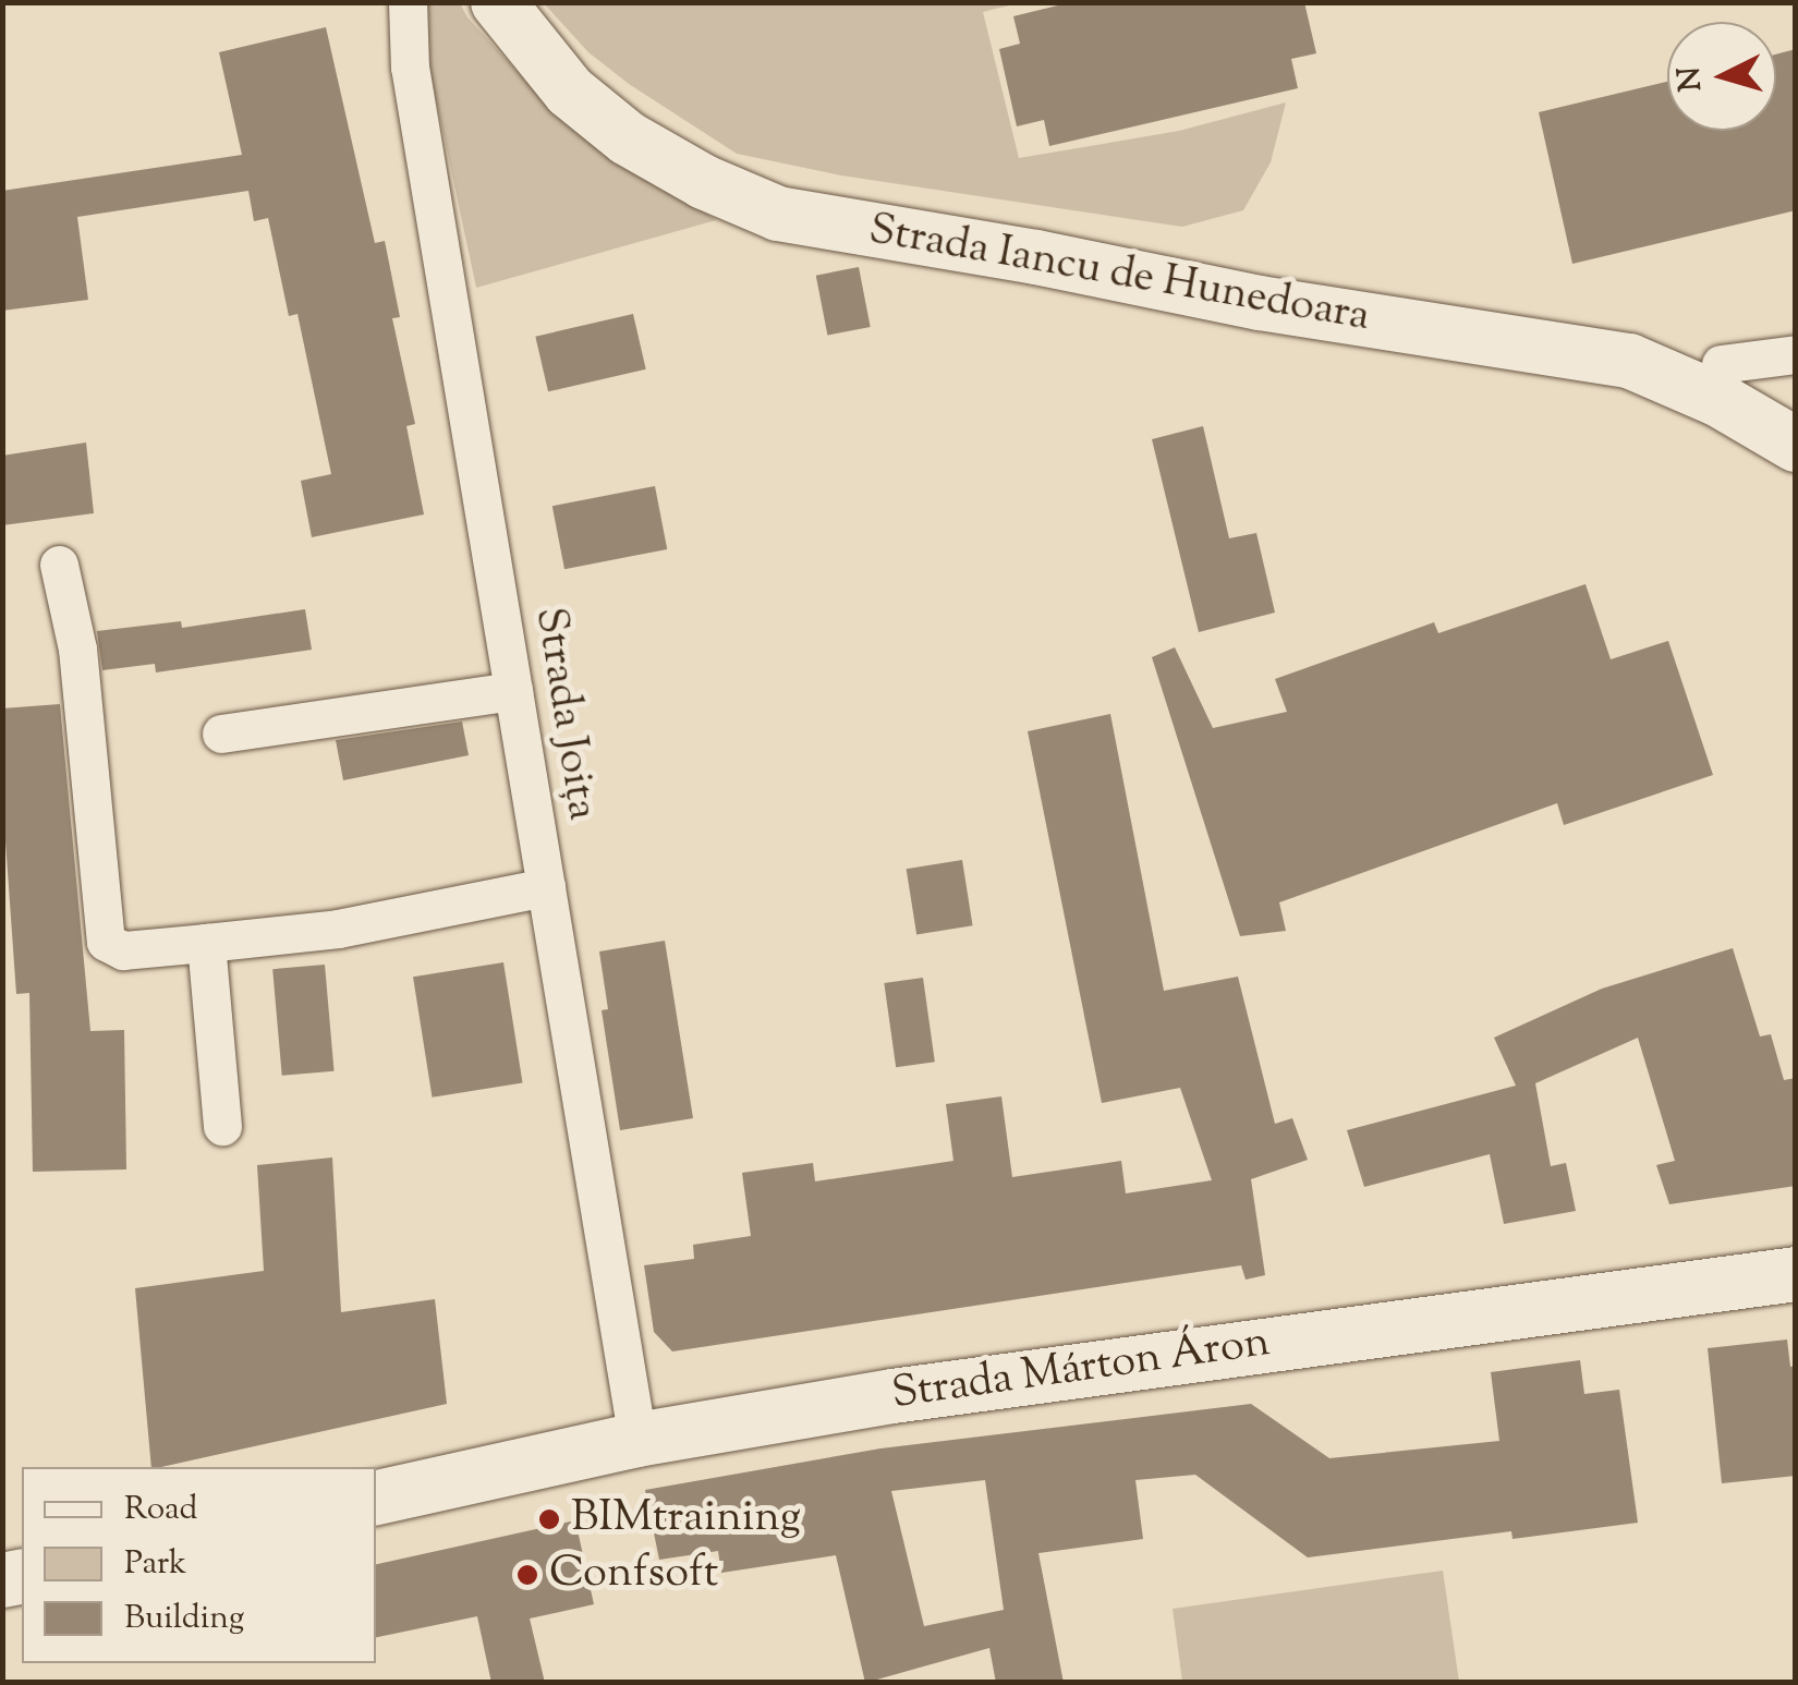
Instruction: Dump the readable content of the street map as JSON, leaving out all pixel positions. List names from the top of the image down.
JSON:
{
  "streets": {
    "main road": ["Strada Iancu de Hunedoara", "Strada Márton Áron"],
    "street": ["Strada Joița"]
  },
  "crossings": [
    ["Strada Joița", "Strada Márton Áron"]
  ],
  "places": ["BIMtraining", "Confsoft"],
  "legend": ["Road", "Park", "Building"],
  "north": "left"
}
